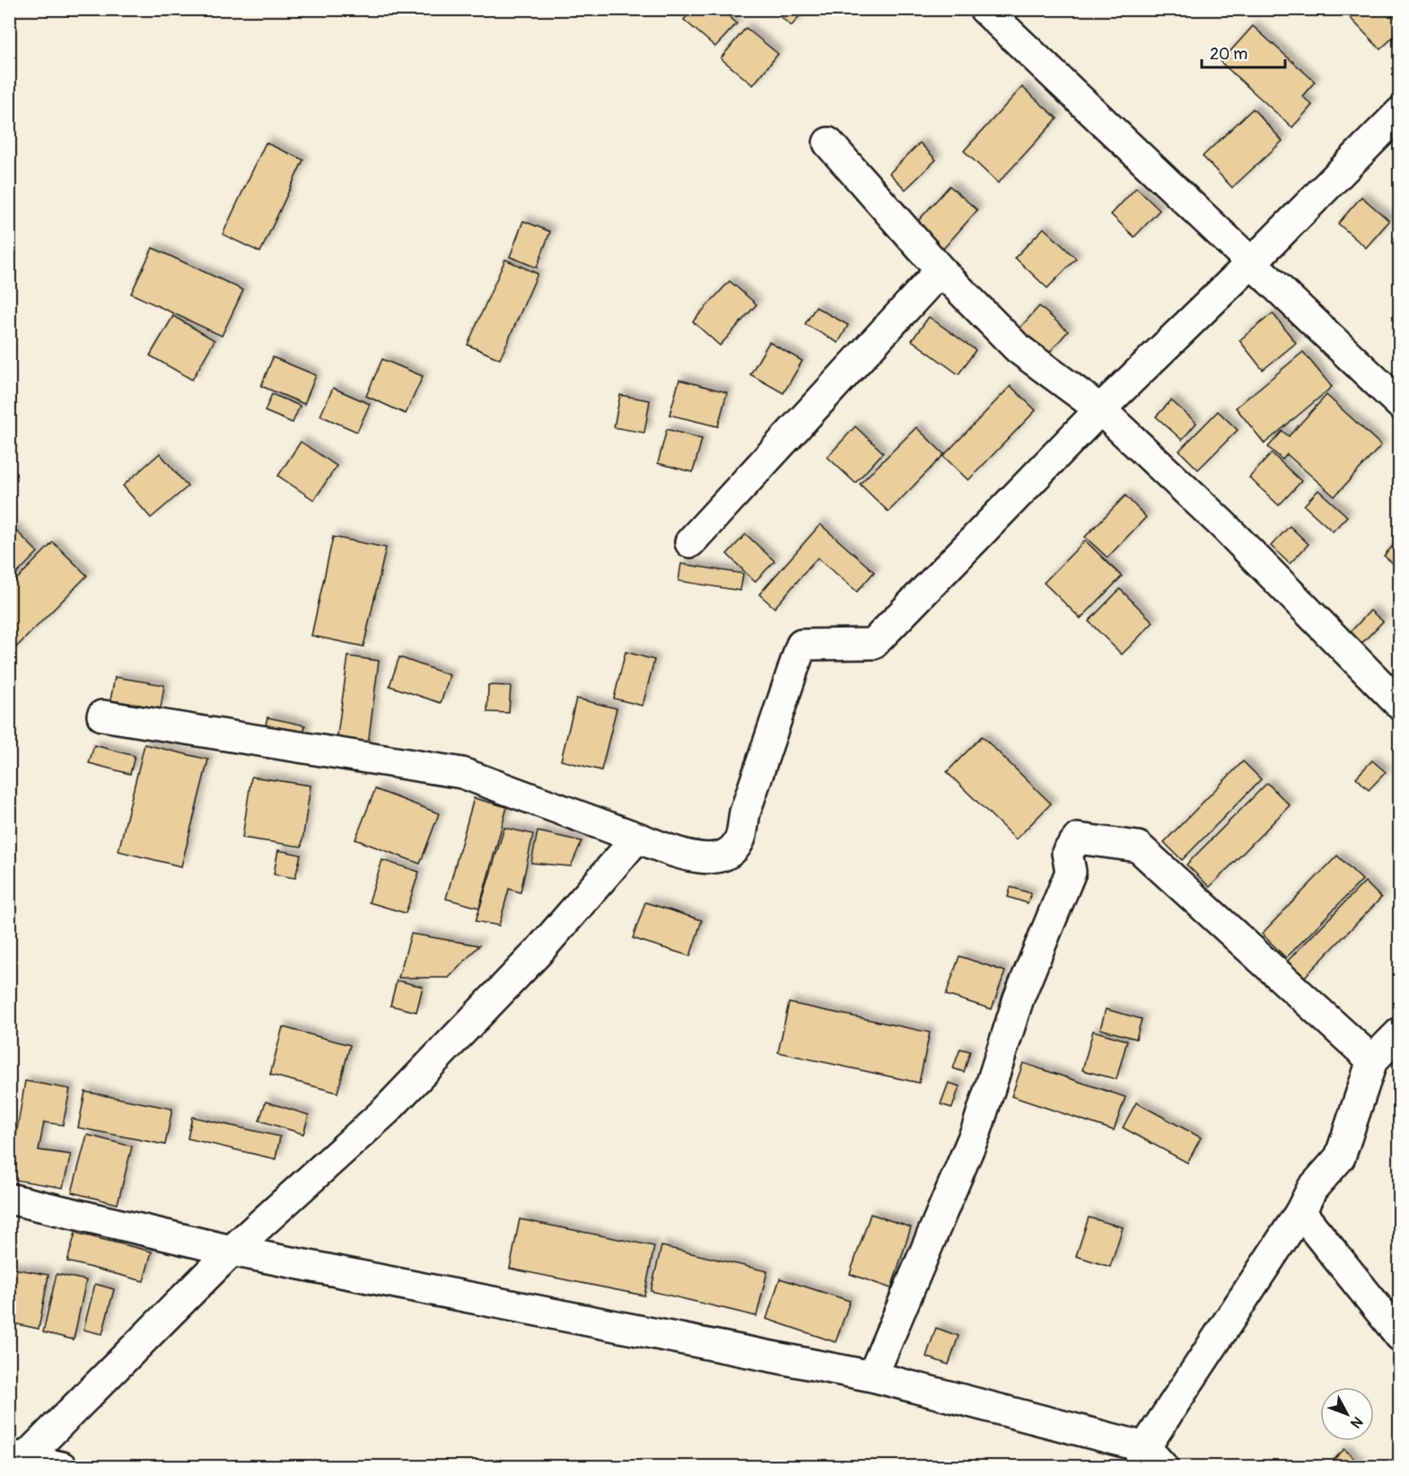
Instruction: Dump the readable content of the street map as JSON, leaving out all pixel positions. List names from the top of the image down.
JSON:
{
  "scale_bar": "20 m",
  "north": "bottom right"
}
